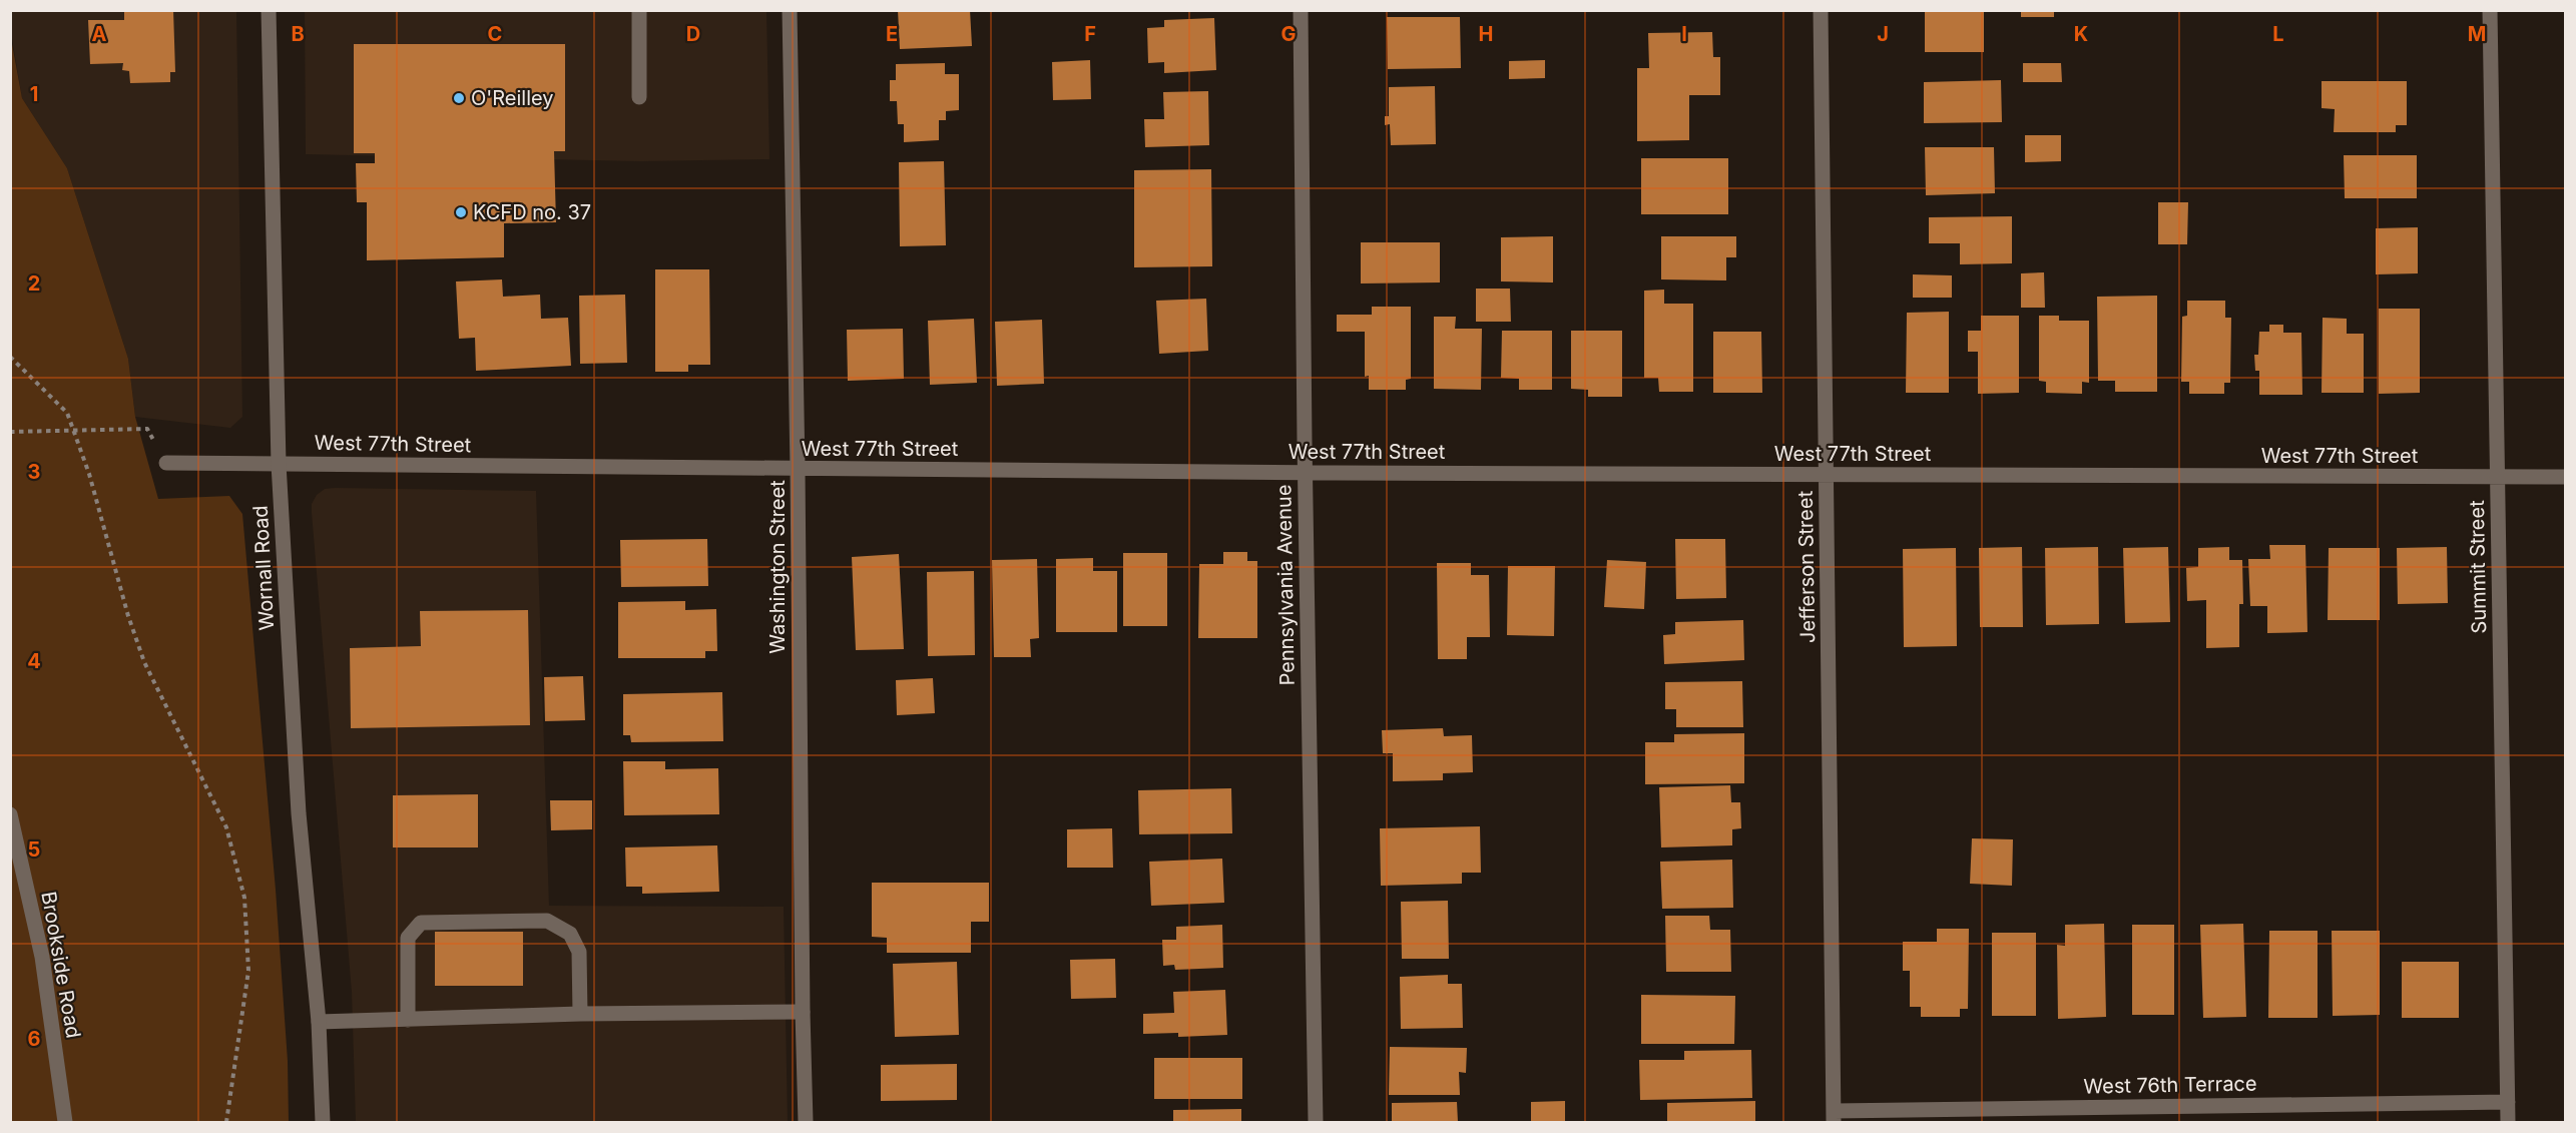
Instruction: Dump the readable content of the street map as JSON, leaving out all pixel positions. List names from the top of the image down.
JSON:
{
  "streets": {
    "street": [
      "West 77th Street",
      "Washington Street",
      "Jefferson Street",
      "Summit Street",
      "Wornall Road",
      "Pennsylvania Avenue",
      "Brookside Road",
      "West 76th Terrace"
    ]
  },
  "crossings": [
    ["West 77th Street", "Washington Street"],
    ["West 77th Street", "Jefferson Street"],
    ["West 77th Street", "Summit Street"],
    ["West 77th Street", "Wornall Road"],
    ["West 77th Street", "Pennsylvania Avenue"],
    ["Jefferson Street", "West 76th Terrace"],
    ["Summit Street", "West 76th Terrace"]
  ],
  "places": ["O'Reilley", "KCFD no. 37"],
  "grid": {
    "columns": [
      "A",
      "B",
      "C",
      "D",
      "E",
      "F",
      "G",
      "H",
      "I",
      "J",
      "K",
      "L",
      "M"
    ],
    "rows": [
      "1",
      "2",
      "3",
      "4",
      "5",
      "6"
    ]
  }
}
